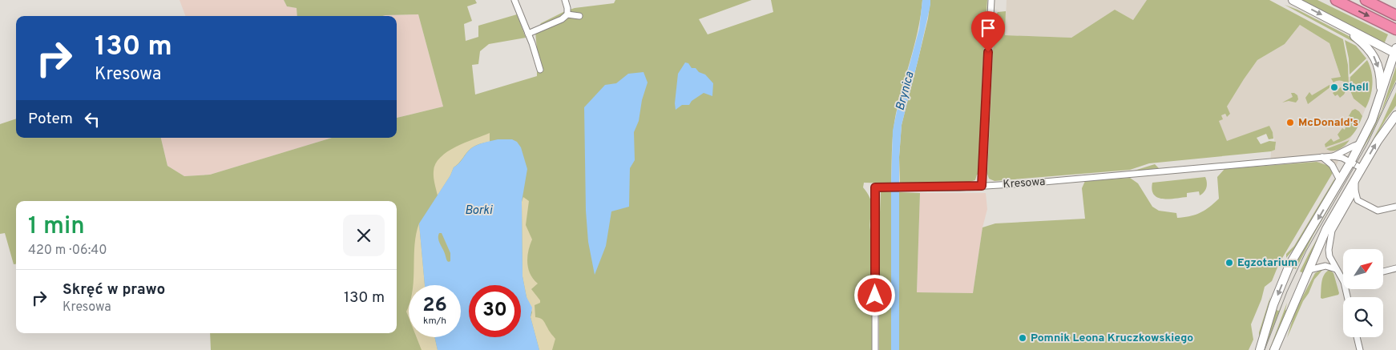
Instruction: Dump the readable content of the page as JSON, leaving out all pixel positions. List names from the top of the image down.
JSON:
{
  "streets": {
    "street": ["Kresowa"]
  },
  "water": ["Brynica", "Borki"],
  "places": [
    "Shell",
    "McDonald's",
    "Egzotarium",
    "Pomnik Leona Kruczkowskiego"
  ],
  "north": "top right",
  "page": {
    "turn": ["130 m", "Kresowa"],
    "then": "Potem",
    "heading": ["1 min", "420 m · 06:40"],
    "list": [
      {
        "name": "Skręć w prawo",
        "note": "Kresowa",
        "value": "130 m"
      }
    ],
    "speed": "26 km/h",
    "limit": "30"
  }
}
